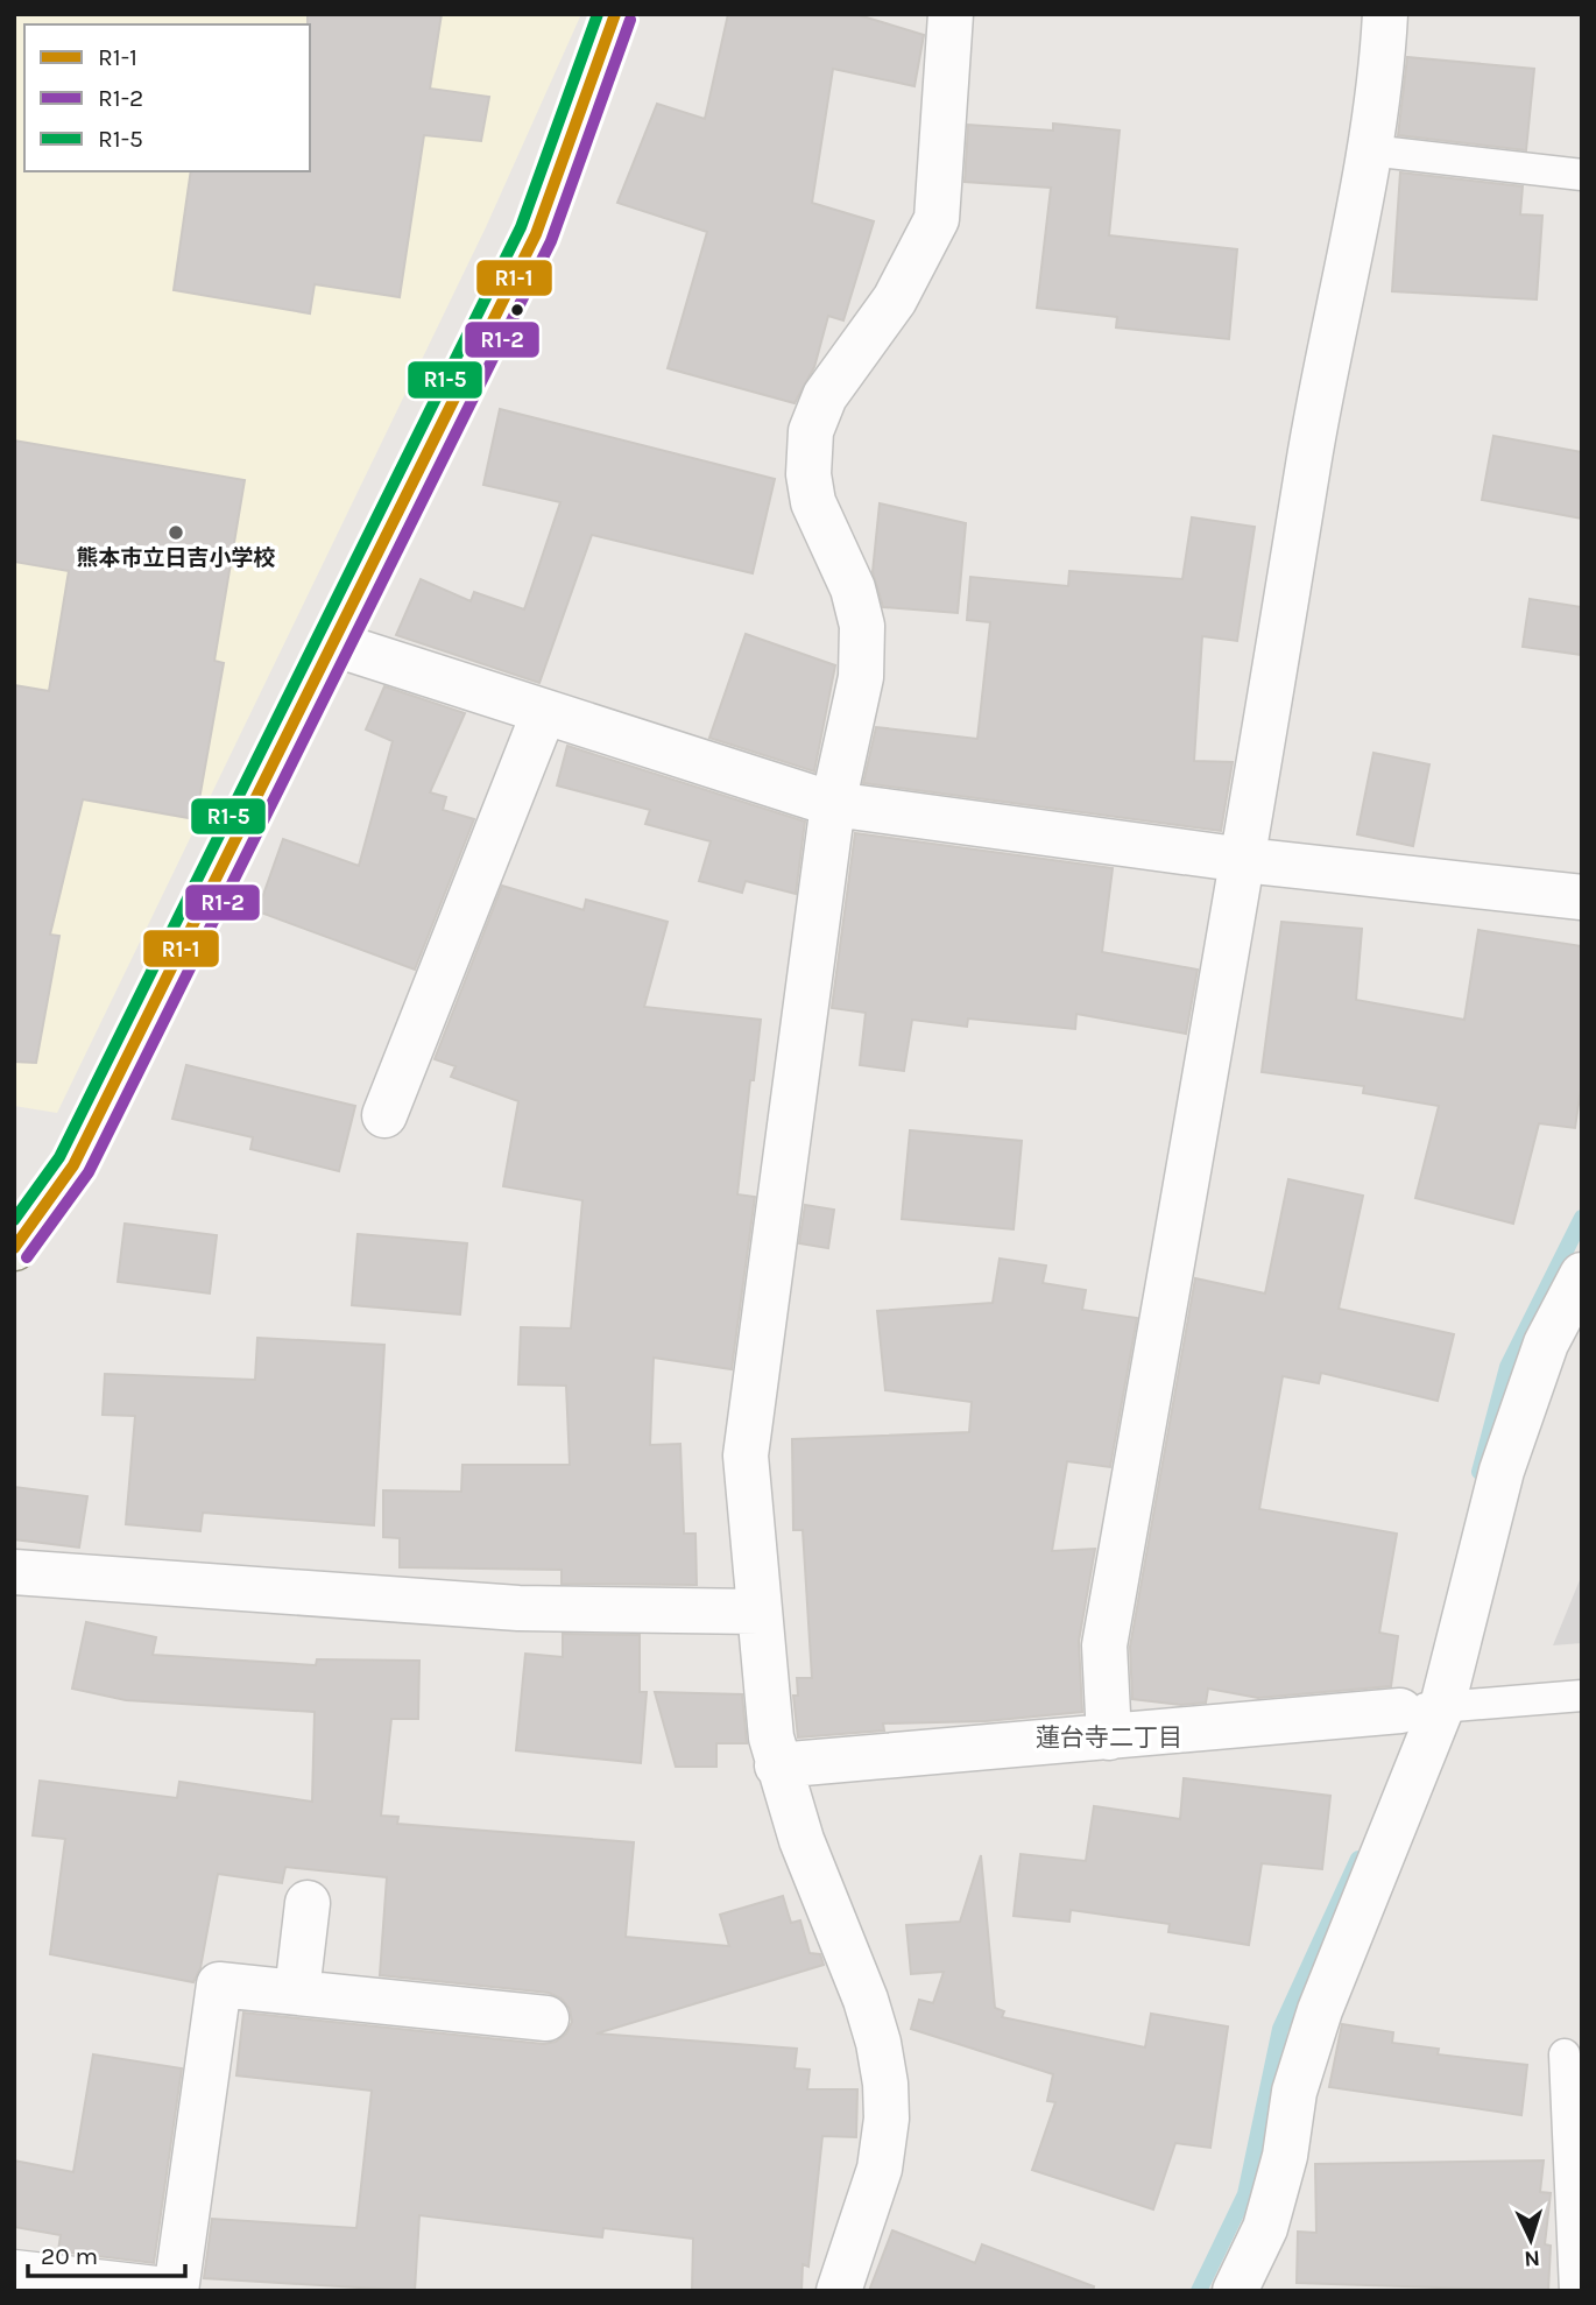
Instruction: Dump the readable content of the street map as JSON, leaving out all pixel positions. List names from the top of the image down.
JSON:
{
  "districts": ["蓮台寺二丁目"],
  "places": ["熊本市立日吉小学校"],
  "lines": ["transit line R1-1", "transit line R1-5", "transit line R1-2"],
  "legend": ["R1-1", "R1-2", "R1-5"],
  "scale_bar": "20 m",
  "north": "bottom"
}
